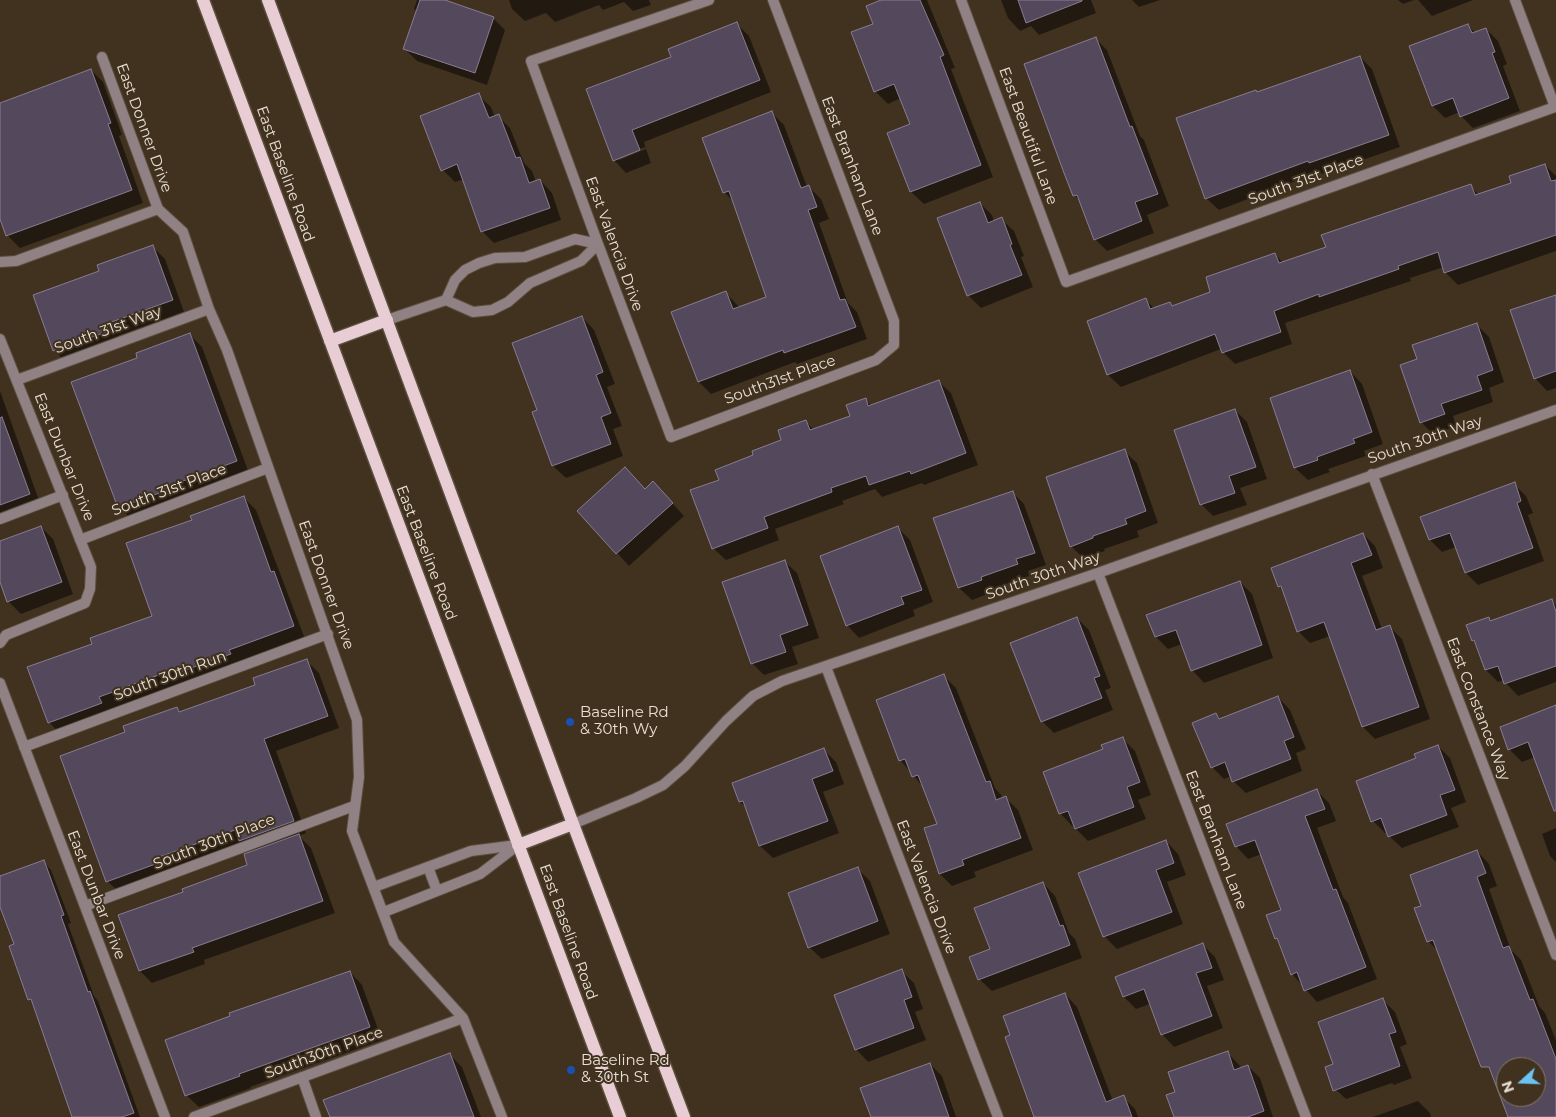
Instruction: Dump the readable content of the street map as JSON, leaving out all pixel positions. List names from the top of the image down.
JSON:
{
  "streets": {
    "main road": ["East Baseline Road"],
    "street": [
      "East Donner Drive",
      "East Beautiful Lane",
      "East Branham Lane",
      "South 31st Place",
      "East Valencia Drive",
      "South 31st Way",
      "South31st Place",
      "South 30th Way",
      "East Dunbar Drive",
      "South 30th Run",
      "East Constance Way",
      "South 30th Place",
      "South30th Place"
    ]
  },
  "crossings": [
    ["East Donner Drive", "South 31st Place"],
    ["East Donner Drive", "South 31st Way"],
    ["East Donner Drive", "South 30th Run"],
    ["East Donner Drive", "South 30th Place"],
    ["East Donner Drive", "South30th Place"],
    ["East Beautiful Lane", "South 31st Place"],
    ["East Branham Lane", "South31st Place"],
    ["East Branham Lane", "South 30th Way"],
    ["South 31st Place", "East Dunbar Drive"],
    ["East Valencia Drive", "South31st Place"],
    ["East Valencia Drive", "South 30th Way"],
    ["South 31st Way", "East Dunbar Drive"],
    ["South 30th Way", "East Constance Way"],
    ["East Dunbar Drive", "South 30th Run"],
    ["East Dunbar Drive", "South 30th Place"]
  ],
  "places": ["Baseline Rd & 30th Wy", "Baseline Rd & 30th St"],
  "north": "left"
}
